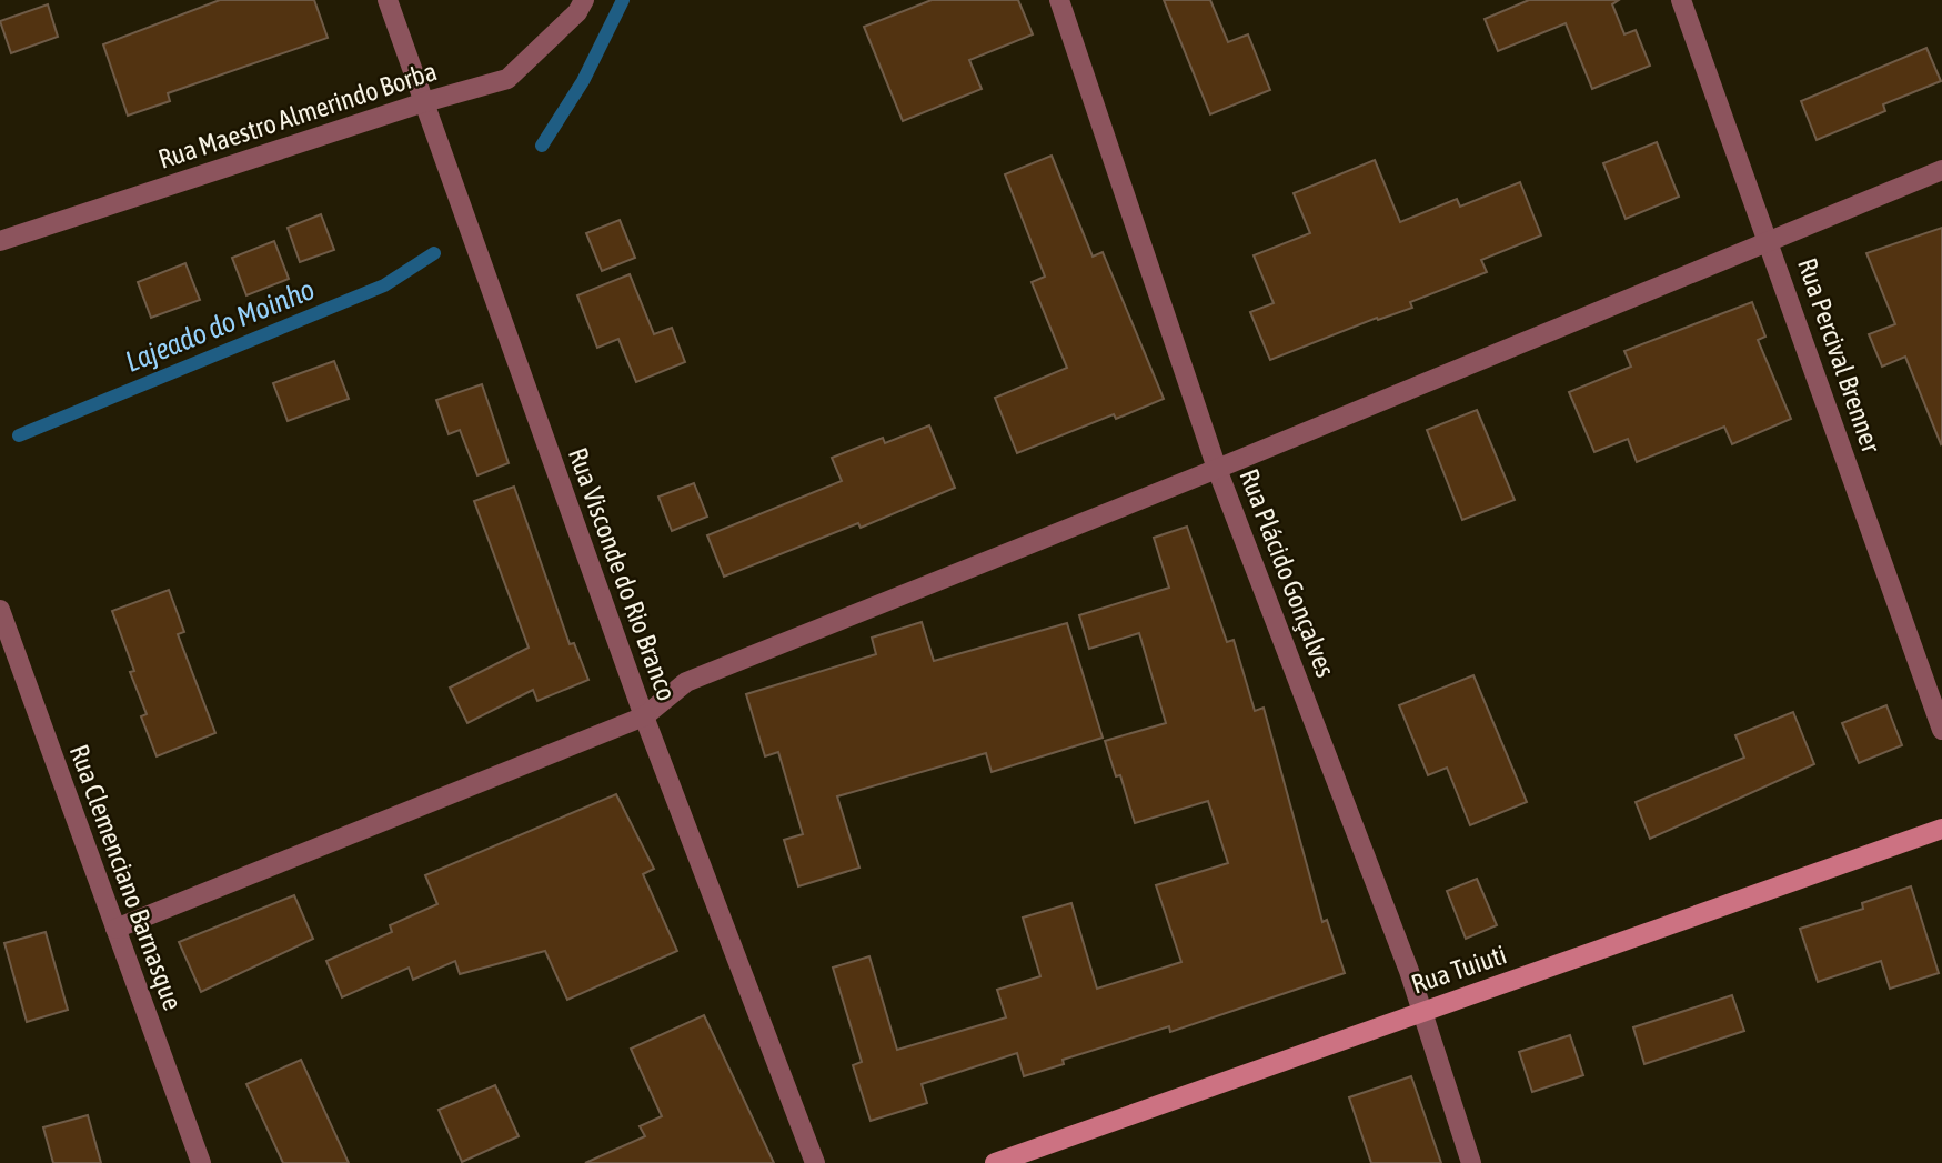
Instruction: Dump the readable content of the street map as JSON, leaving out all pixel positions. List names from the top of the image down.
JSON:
{
  "streets": {
    "main road": ["Rua Tuiuti"],
    "street": [
      "Rua Maestro Almerindo Borba",
      "Rua Percival Brenner",
      "Rua Plácido Gonçalves",
      "Rua Visconde do Rio Branco",
      "Rua Clemenciano Barnasque"
    ]
  },
  "crossings": [
    ["Rua Maestro Almerindo Borba", "Rua Visconde do Rio Branco"],
    ["Rua Plácido Gonçalves", "Rua Tuiuti"]
  ],
  "water": ["Lajeado do Moinho"]
}
